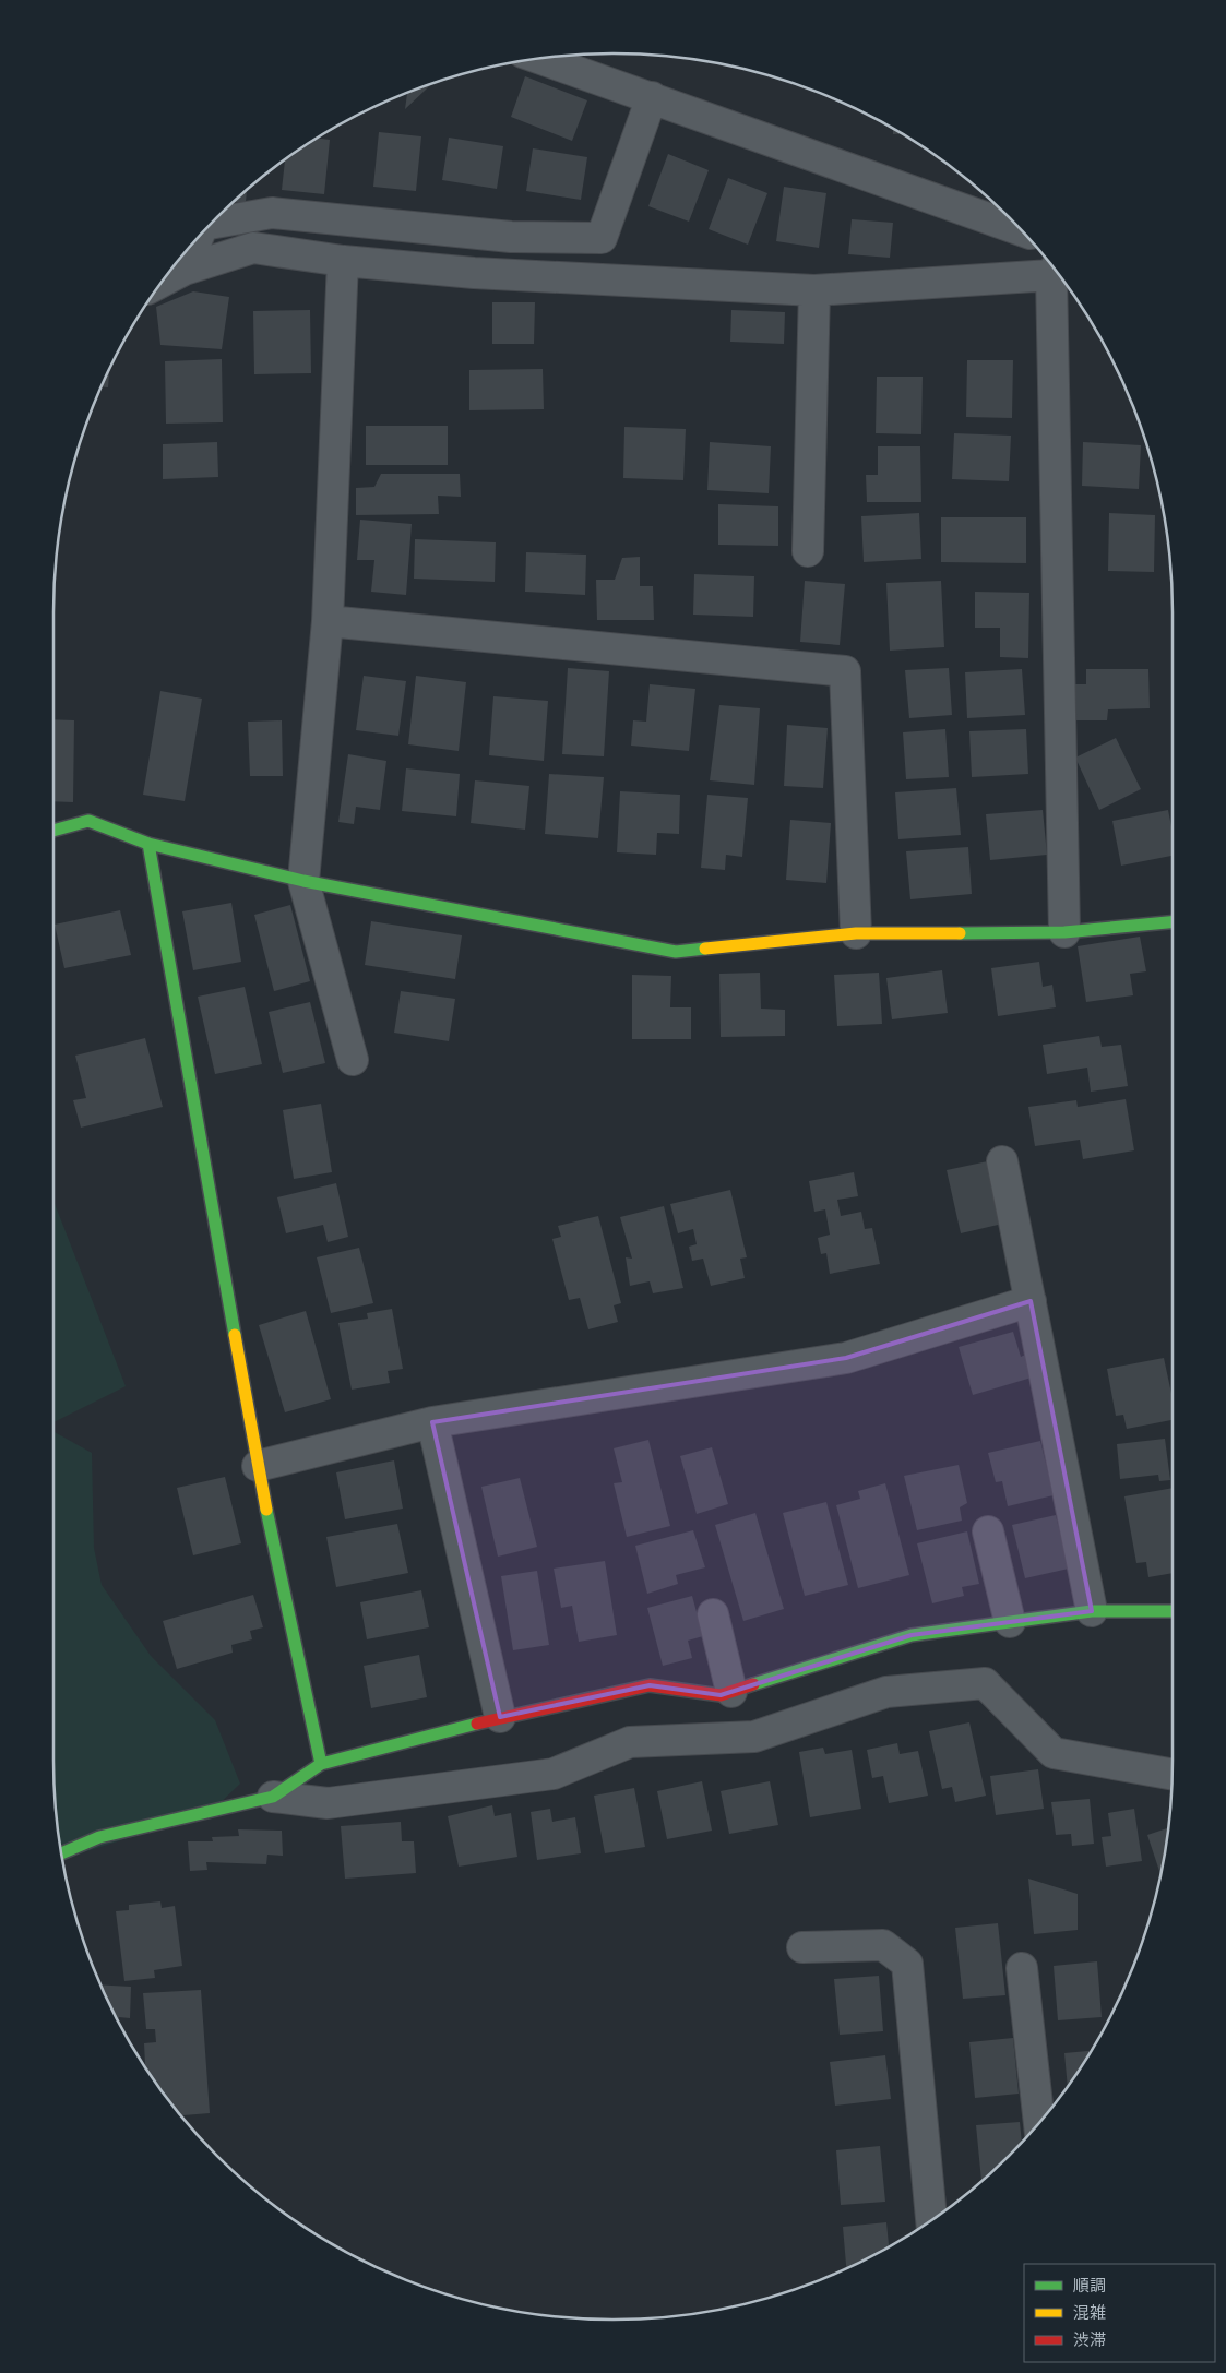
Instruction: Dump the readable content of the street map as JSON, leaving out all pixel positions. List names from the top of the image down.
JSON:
{
  "legend": ["順調", "混雑", "渋滞"]
}
